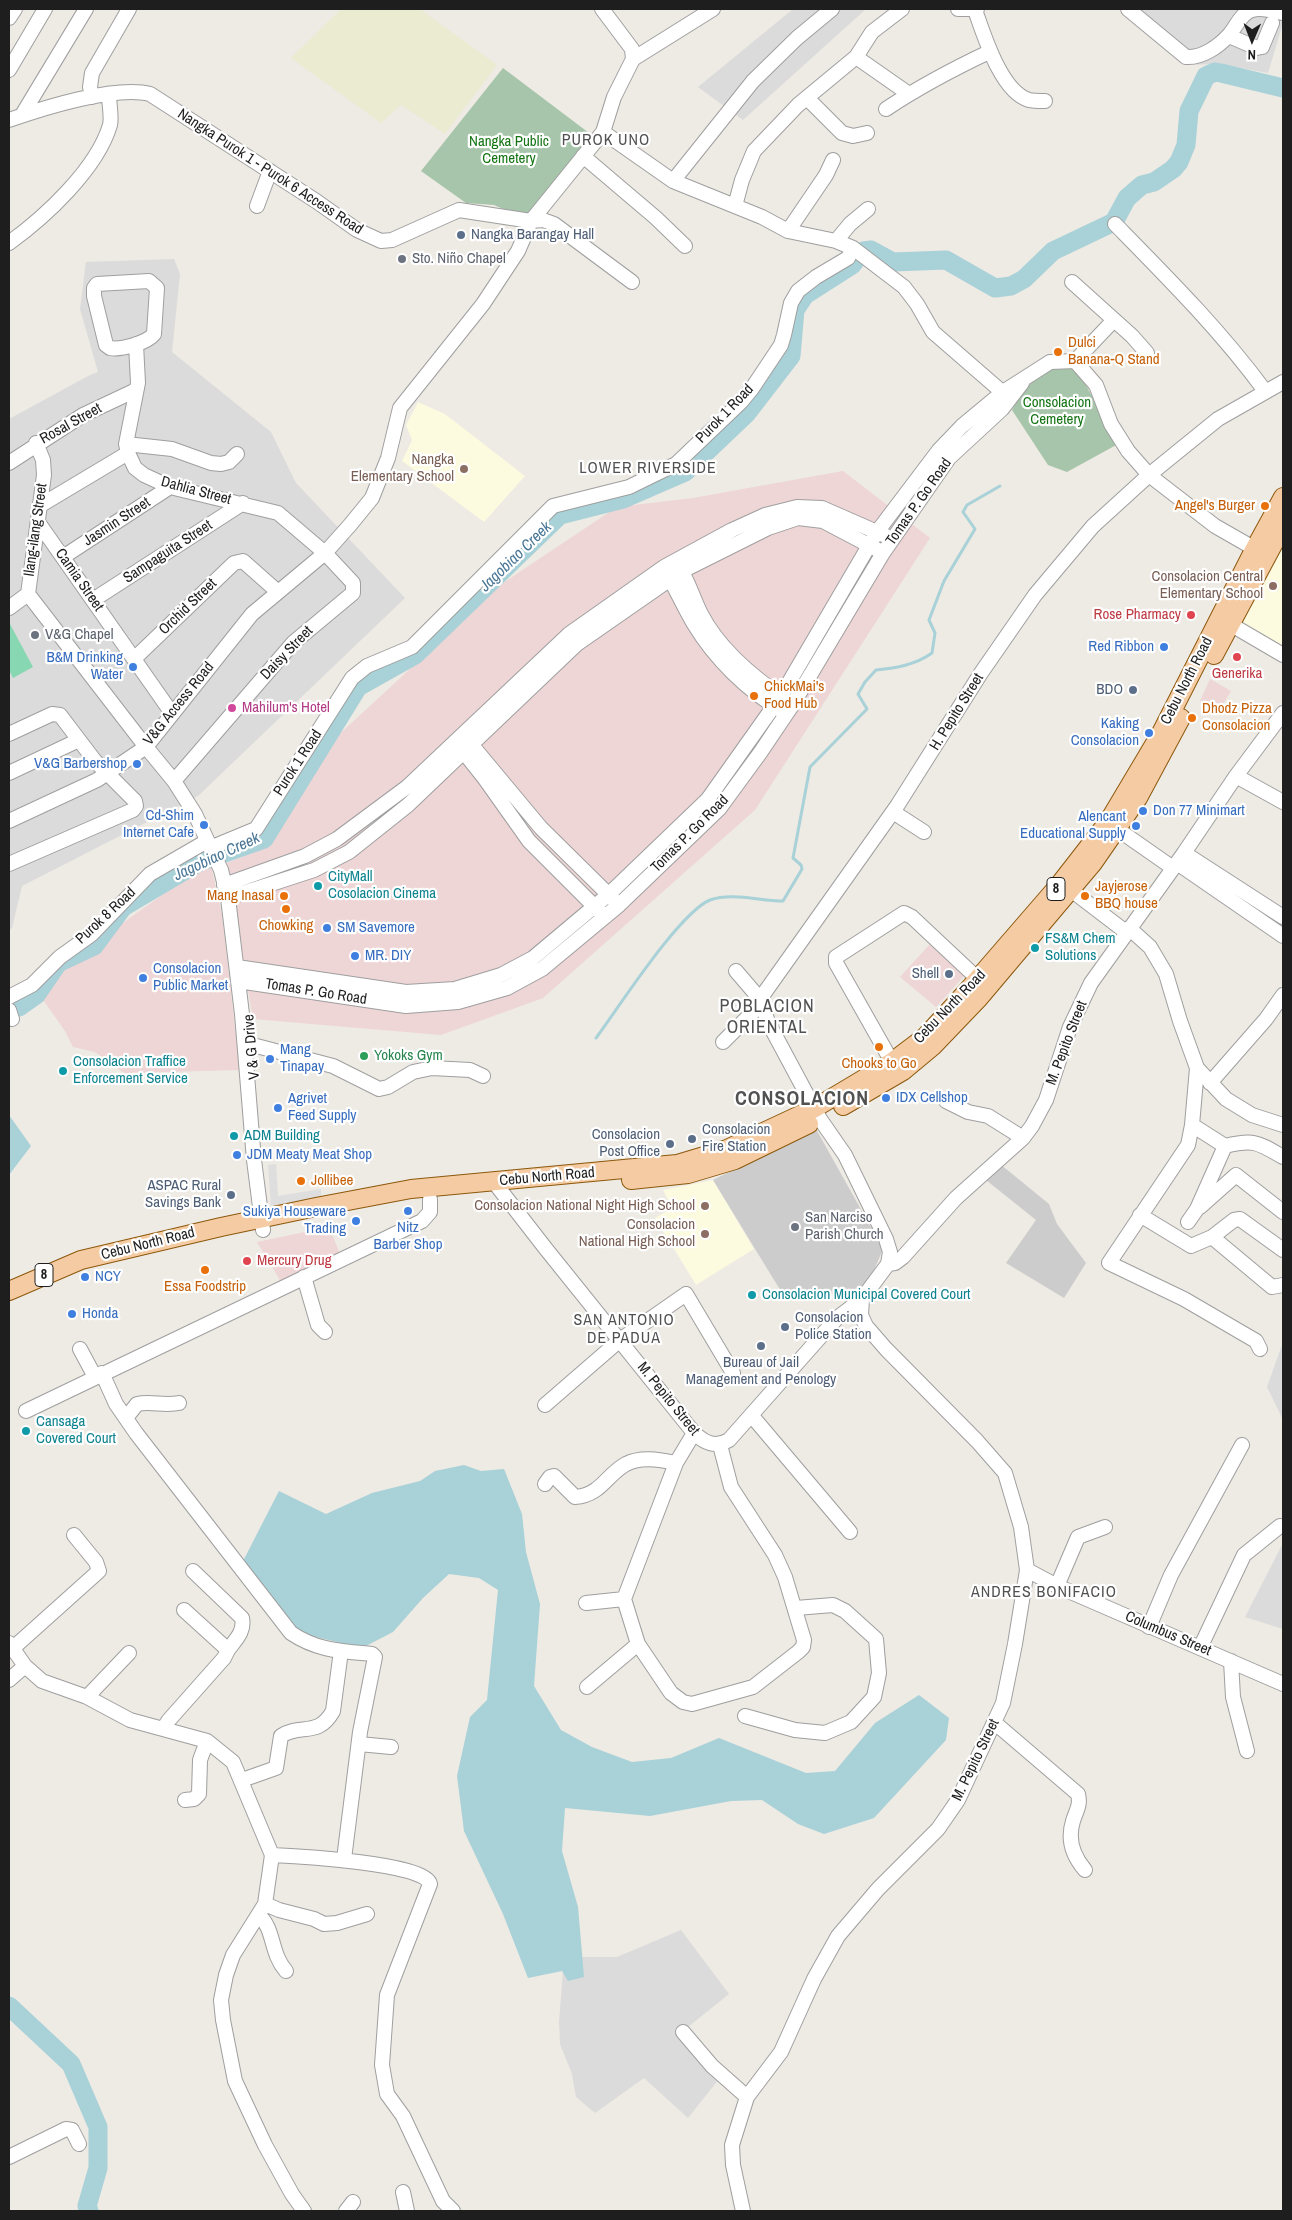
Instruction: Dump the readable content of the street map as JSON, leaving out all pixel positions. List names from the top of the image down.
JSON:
{
  "streets": {
    "main road": ["Cebu North Road", "8"],
    "street": [
      "Nangka Purok 1 - Purok 6 Access Road",
      "Purok 1 Road",
      "Rosal Street",
      "Dahlia Street",
      "Tomas P. Go Road",
      "Jasmin Street",
      "Ilang-ilang Street",
      "Sampaguita Street",
      "Camia Street",
      "Orchid Street",
      "Daisy Street",
      "V&G Access Road",
      "H. Pepito Street",
      "Purok 8 Road",
      "M. Pepito Street",
      "V & G Drive",
      "Columbus Street"
    ]
  },
  "crossings": [
    ["Nangka Purok 1 - Purok 6 Access Road", "V&G Access Road"],
    ["Purok 1 Road", "Purok 8 Road"],
    ["Purok 1 Road", "V & G Drive"],
    ["Rosal Street", "Ilang-ilang Street"],
    ["Dahlia Street", "Jasmin Street"],
    ["Dahlia Street", "Sampaguita Street"],
    ["Dahlia Street", "Daisy Street"],
    ["Dahlia Street", "V&G Access Road"],
    ["Tomas P. Go Road", "V & G Drive"],
    ["Jasmin Street", "Camia Street"],
    ["Ilang-ilang Street", "Camia Street"],
    ["Ilang-ilang Street", "V & G Drive"],
    ["Sampaguita Street", "Camia Street"],
    ["Camia Street", "Orchid Street"],
    ["Camia Street", "V&G Access Road"],
    ["Orchid Street", "V&G Access Road"],
    ["Daisy Street", "V&G Access Road"],
    ["Daisy Street", "V & G Drive"],
    ["Cebu North Road", "M. Pepito Street"],
    ["Cebu North Road", "V & G Drive"],
    ["V&G Access Road", "V & G Drive"],
    ["Purok 8 Road", "V & G Drive"],
    ["M. Pepito Street", "Columbus Street"]
  ],
  "districts": [
    "PUROK UNO",
    "LOWER RIVERSIDE",
    "POBLACION ORIENTAL",
    "CONSOLACION",
    "SAN ANTONIO DE PADUA",
    "ANDRES BONIFACIO"
  ],
  "water": ["Jagobiao Creek"],
  "parks": ["Nangka Public Cemetery", "Consolacion Cemetery"],
  "places": [
    "Nangka Barangay Hall",
    "Sto. Niño Chapel",
    "Dulci Banana-Q Stand",
    "Nangka Elementary School",
    "Angel's Burger",
    "Consolacion Central Elementary School",
    "Rose Pharmacy",
    "V&G Chapel",
    "Red Ribbon",
    "Generika",
    "B&M Drinking Water",
    "BDO",
    "ChickMai's Food Hub",
    "Mahilum's Hotel",
    "Dhodz Pizza Consolacion",
    "Kaking Consolacion",
    "V&G Barbershop",
    "Don 77 Minimart",
    "Cd-Shim Internet Cafe",
    "Alencant Educational Supply",
    "CityMall Cosolacion Cinema",
    "Mang Inasal",
    "Jayjerose BBQ house",
    "Chowking",
    "SM Savemore",
    "FS&M Chem Solutions",
    "MR. DIY",
    "Shell",
    "Consolacion Public Market",
    "Chooks to Go",
    "Yokoks Gym",
    "Mang Tinapay",
    "Consolacion Traffice Enforcement Service",
    "IDX Cellshop",
    "Agrivet Feed Supply",
    "ADM Building",
    "Consolacion Fire Station",
    "Consolacion Post Office",
    "JDM Meaty Meat Shop",
    "Jollibee",
    "ASPAC Rural Savings Bank",
    "Consolacion National Night High School",
    "Nitz Barber Shop",
    "Sukiya Houseware Trading",
    "San Narciso Parish Church",
    "Consolacion National High School",
    "Mercury Drug",
    "Essa Foodstrip",
    "NCY",
    "Consolacion Municipal Covered Court",
    "Honda",
    "Consolacion Police Station",
    "Bureau of Jail Management and Penology",
    "Cansaga Covered Court"
  ],
  "north": "bottom"
}
